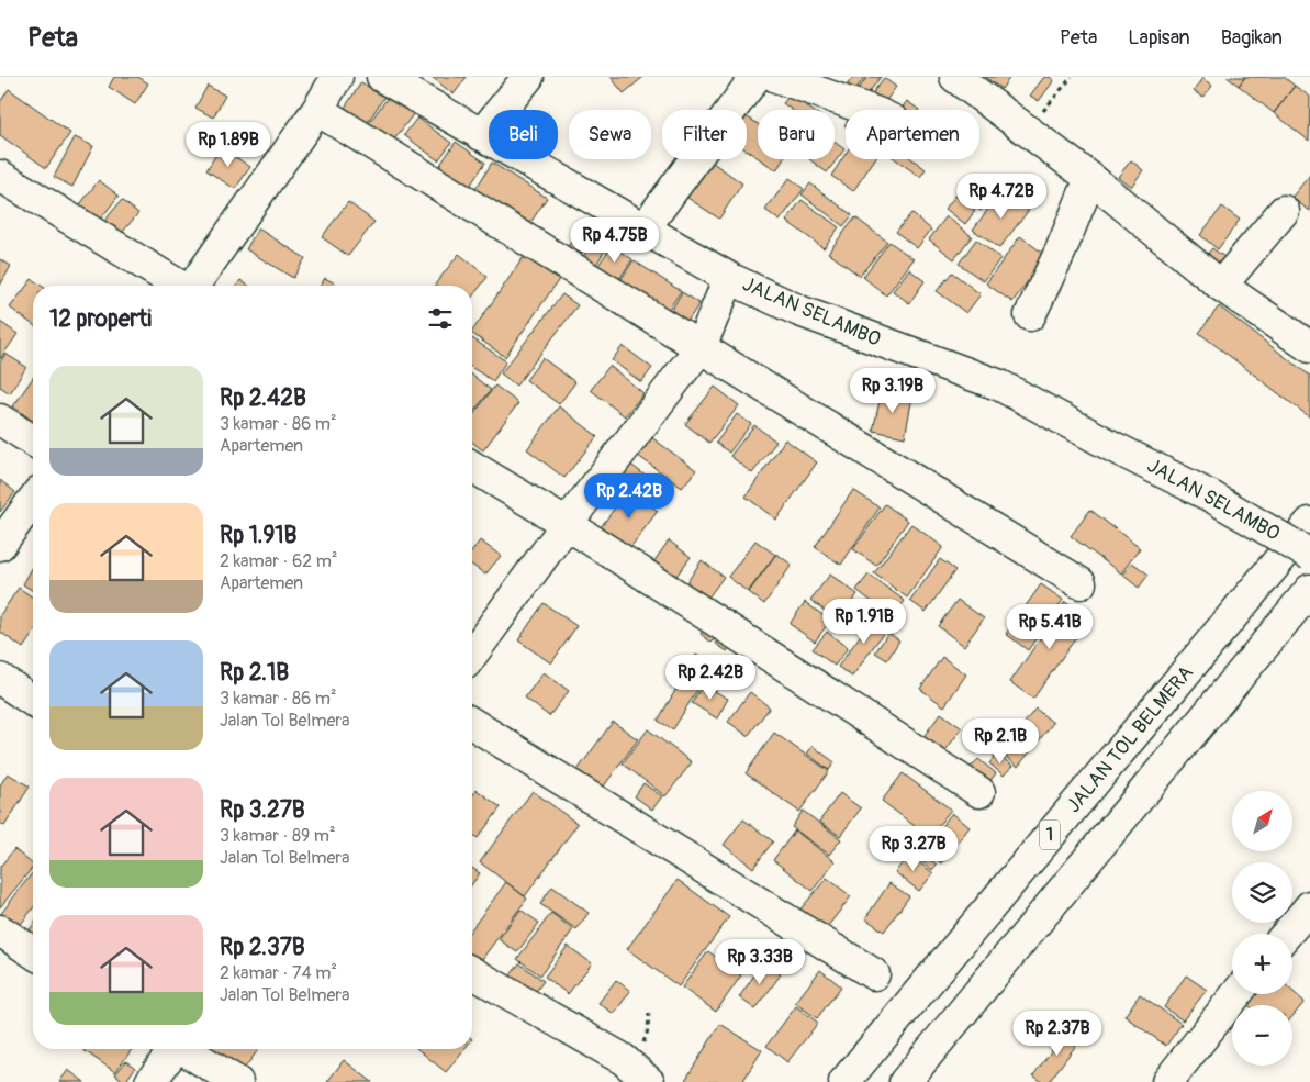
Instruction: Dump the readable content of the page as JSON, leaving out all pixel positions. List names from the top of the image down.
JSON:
{
  "streets": {
    "main road": ["JALAN SELAMBO", "JALAN TOL BELMERA", "1"]
  },
  "north": "top right",
  "page": {
    "header": "Peta",
    "nav": ["Peta", "Lapisan", "Bagikan"],
    "chip": [
      "Beli",
      "Sewa",
      "Filter",
      "Baru",
      "Apartemen"
    ],
    "price": [
      "Rp 1.89B",
      "Rp 4.72B",
      "Rp 4.75B",
      "Rp 3.19B",
      "Rp 2.42B",
      "Rp 1.91B",
      "Rp 5.41B",
      "Rp 2.42B",
      "Rp 2.1B",
      "Rp 3.27B",
      "Rp 3.33B",
      "Rp 2.37B"
    ],
    "heading": "12 properti",
    "list": [
      {
        "name": "Rp 2.42B",
        "note": "3 kamar · 86 m² · Apartemen"
      },
      {
        "name": "Rp 1.91B",
        "note": "2 kamar · 62 m² · Apartemen"
      },
      {
        "name": "Rp 2.1B",
        "note": "3 kamar · 86 m² · Jalan Tol Belmera"
      },
      {
        "name": "Rp 3.27B",
        "note": "3 kamar · 89 m² · Jalan Tol Belmera"
      },
      {
        "name": "Rp 2.37B",
        "note": "2 kamar · 74 m² · Jalan Tol Belmera"
      }
    ],
    "map_buttons": ["+", "−"]
  }
}
